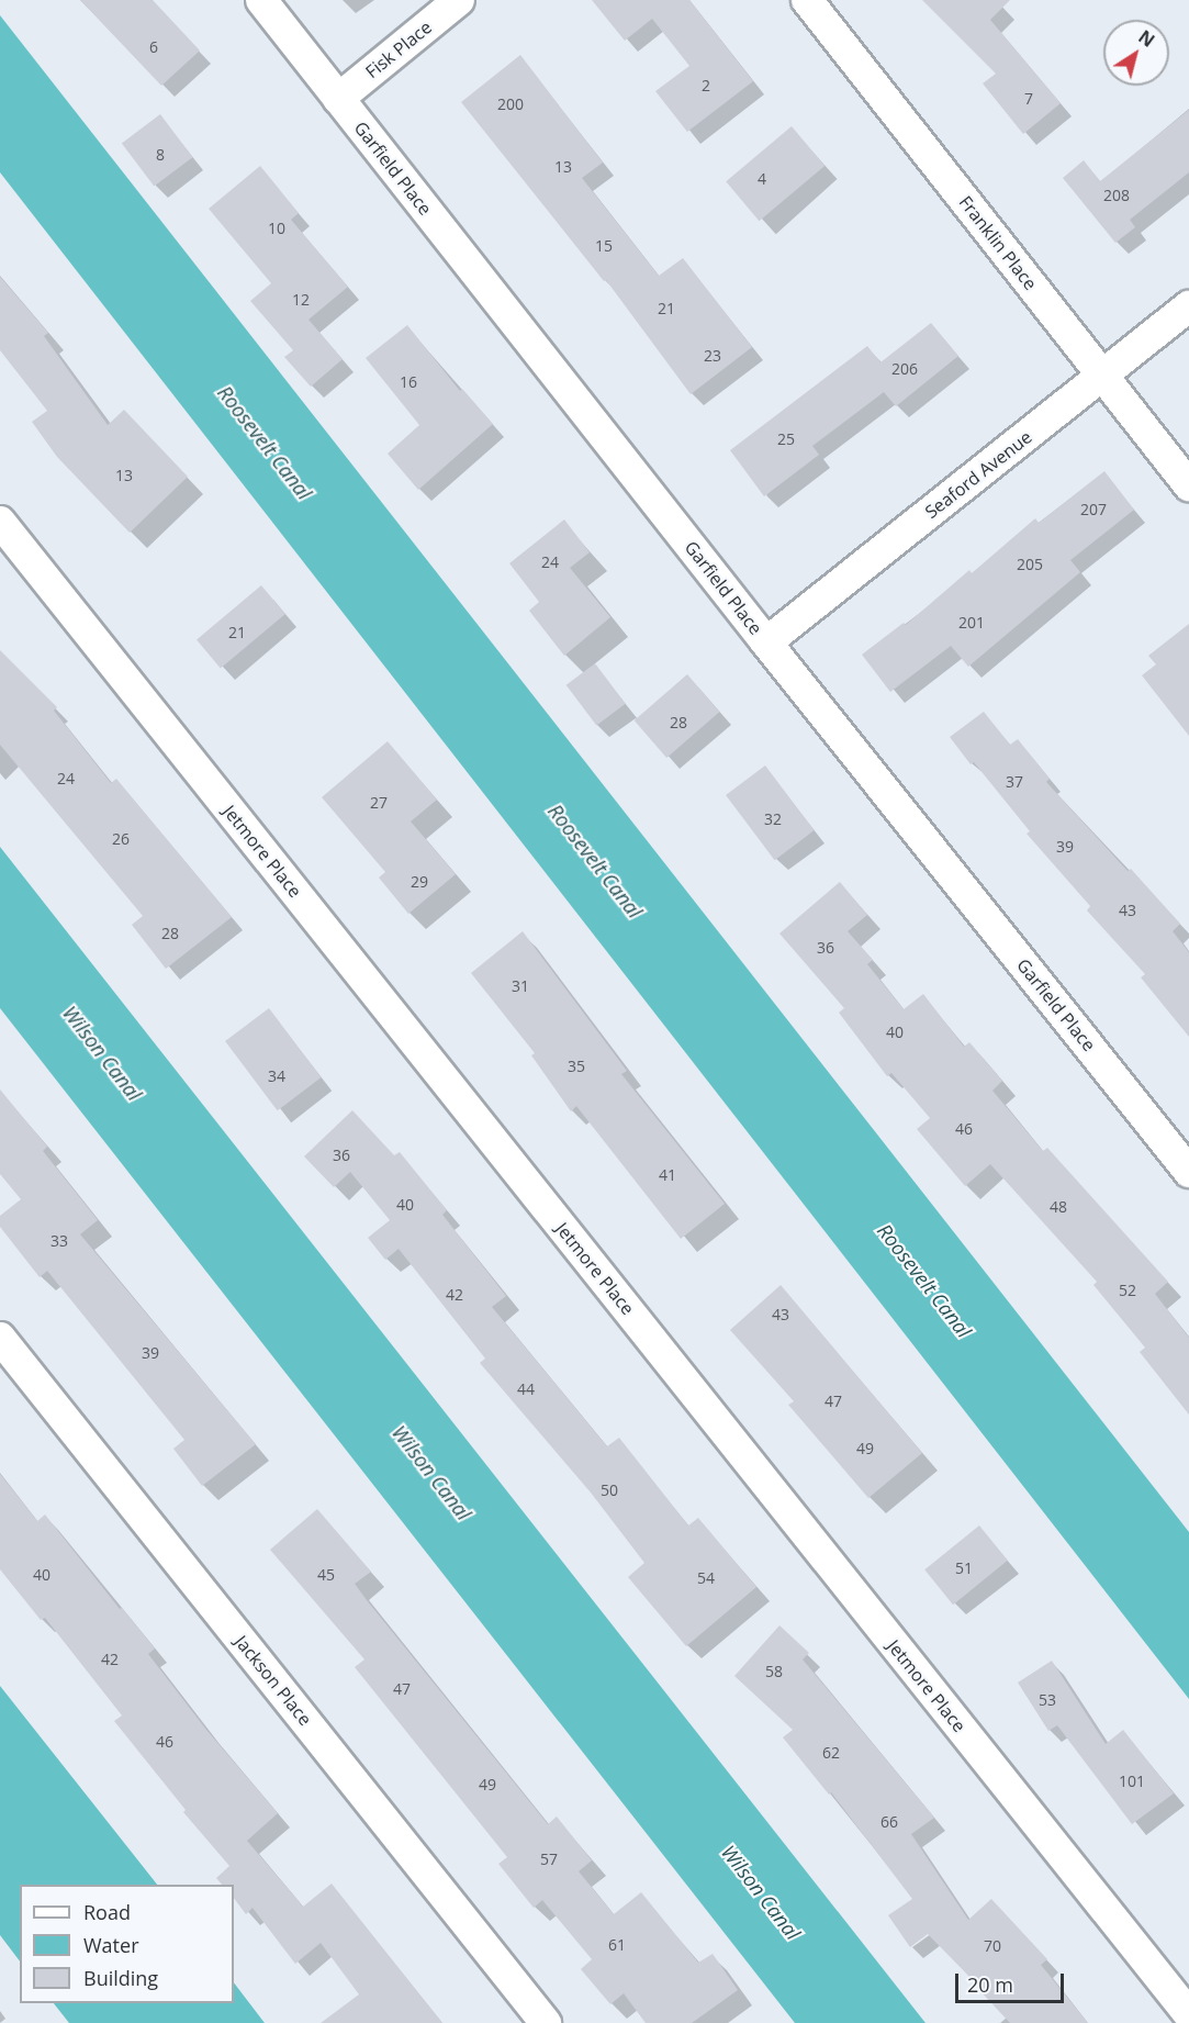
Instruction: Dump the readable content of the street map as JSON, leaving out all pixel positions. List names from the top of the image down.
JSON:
{
  "streets": {
    "street": [
      "Fisk Place",
      "Garfield Place",
      "Franklin Place",
      "Seaford Avenue",
      "Jetmore Place",
      "Jackson Place"
    ]
  },
  "crossings": [
    ["Fisk Place", "Garfield Place"],
    ["Garfield Place", "Seaford Avenue"],
    ["Franklin Place", "Seaford Avenue"]
  ],
  "water": ["Roosevelt Canal", "Wilson Canal"],
  "house_numbers": [
    "6",
    "2",
    "7",
    "200",
    "8",
    "13",
    "4",
    "208",
    "10",
    "15",
    "12",
    "21",
    "23",
    "206",
    "16",
    "25",
    "13",
    "207",
    "24",
    "205",
    "201",
    "21",
    "28",
    "24",
    "37",
    "27",
    "32",
    "26",
    "39",
    "29",
    "43",
    "28",
    "36",
    "31",
    "40",
    "35",
    "34",
    "46",
    "36",
    "41",
    "40",
    "48",
    "33",
    "52",
    "42",
    "43",
    "39",
    "44",
    "47",
    "49",
    "50",
    "51",
    "40",
    "45",
    "54",
    "42",
    "58",
    "47",
    "53",
    "46",
    "62",
    "101",
    "49",
    "66",
    "57",
    "61",
    "70"
  ],
  "legend": ["Road", "Water", "Building"],
  "scale_bar": "20 m",
  "north": "top right"
}
